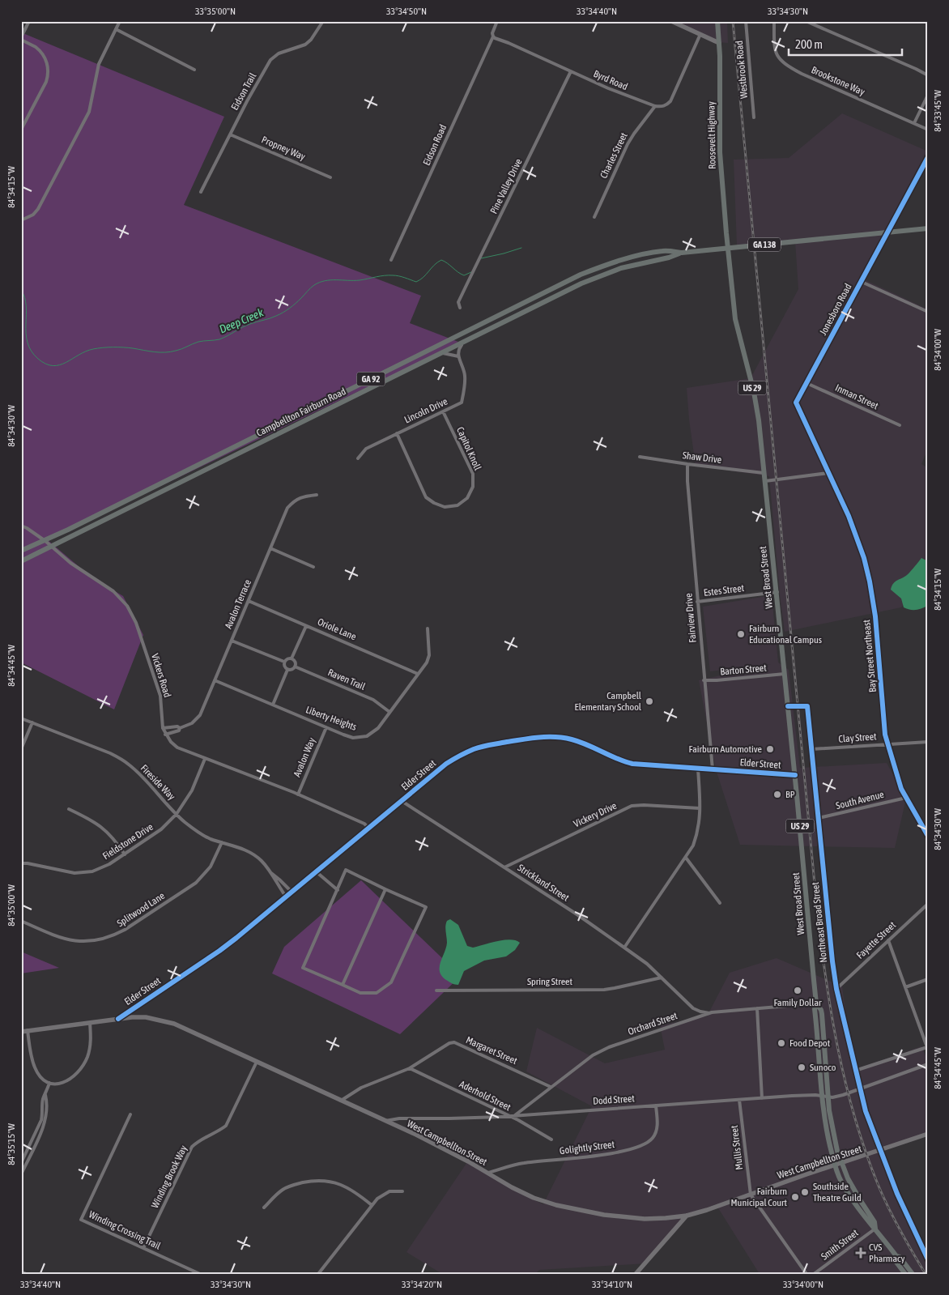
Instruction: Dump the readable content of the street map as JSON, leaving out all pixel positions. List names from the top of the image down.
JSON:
{
  "streets": {
    "main road": [
      "Roosevelt Highway",
      "GA 138",
      "GA 92",
      "US 29",
      "Campbellton Fairburn Road",
      "West Broad Street",
      "West Campbellton Street"
    ],
    "street": [
      "Westbrook Road",
      "Byrd Road",
      "Brookstone Way",
      "Eidson Trail",
      "Eidson Road",
      "Propney Way",
      "Charles Street",
      "Pine Valley Drive",
      "Jonesboro Road",
      "Inman Street",
      "Lincoln Drive",
      "Capitol Knoll",
      "Shaw Drive",
      "Estes Street",
      "Avalon Terrace",
      "Fairview Drive",
      "Oriole Lane",
      "Bay Street Northeast",
      "Barton Street",
      "Vickers Road",
      "Raven Trail",
      "Liberty Heights",
      "Clay Street",
      "Avalon Way",
      "Elder Street",
      "Fireside Way",
      "South Avenue",
      "Vickery Drive",
      "Fieldstone Drive",
      "Strickland Street",
      "Splitwood Lane",
      "Northeast Broad Street",
      "Fayette Street",
      "Spring Street",
      "Orchard Street",
      "Margaret Street",
      "Aderhold Street",
      "Dodd Street",
      "Golightly Street",
      "Mullis Street",
      "Winding Brook Way",
      "Winding Crossing Trail",
      "Smith Street"
    ]
  },
  "crossings": [
    ["Byrd Road", "Eidson Road"],
    ["Byrd Road", "Charles Street"],
    ["Byrd Road", "Pine Valley Drive"],
    ["Eidson Trail", "Propney Way"],
    ["Roosevelt Highway", "GA 138"],
    ["Roosevelt Highway", "Campbellton Fairburn Road"],
    ["Roosevelt Highway", "West Broad Street"],
    ["GA 138", "Jonesboro Road"],
    ["GA 138", "Campbellton Fairburn Road"],
    ["GA 138", "West Broad Street"],
    ["Jonesboro Road", "Inman Street"],
    ["Jonesboro Road", "Bay Street Northeast"],
    ["Lincoln Drive", "Capitol Knoll"],
    ["Campbellton Fairburn Road", "West Broad Street"],
    ["Campbellton Fairburn Road", "Vickers Road"],
    ["Shaw Drive", "West Broad Street"],
    ["Shaw Drive", "Fairview Drive"],
    ["West Broad Street", "Estes Street"],
    ["West Broad Street", "Barton Street"],
    ["West Broad Street", "Elder Street"],
    ["West Broad Street", "Northeast Broad Street"],
    ["West Broad Street", "Orchard Street"],
    ["West Broad Street", "Dodd Street"],
    ["West Broad Street", "West Campbellton Street"],
    ["West Broad Street", "Smith Street"],
    ["Estes Street", "Fairview Drive"],
    ["Avalon Terrace", "Oriole Lane"],
    ["Avalon Terrace", "Vickers Road"],
    ["Avalon Terrace", "Liberty Heights"],
    ["Fairview Drive", "Barton Street"],
    ["Fairview Drive", "Elder Street"],
    ["Oriole Lane", "Liberty Heights"],
    ["Bay Street Northeast", "Clay Street"],
    ["Bay Street Northeast", "South Avenue"],
    ["Vickers Road", "Avalon Way"],
    ["Vickers Road", "Elder Street"],
    ["Vickers Road", "Fieldstone Drive"],
    ["Raven Trail", "Liberty Heights"],
    ["Liberty Heights", "Avalon Way"],
    ["Clay Street", "Northeast Broad Street"],
    ["Elder Street", "Fireside Way"],
    ["Elder Street", "Strickland Street"],
    ["Elder Street", "West Campbellton Street"],
    ["Fireside Way", "Fieldstone Drive"],
    ["Fireside Way", "Splitwood Lane"],
    ["South Avenue", "Northeast Broad Street"],
    ["Vickery Drive", "Strickland Street"],
    ["Strickland Street", "Spring Street"],
    ["Strickland Street", "Orchard Street"],
    ["Northeast Broad Street", "Fayette Street"],
    ["Northeast Broad Street", "Dodd Street"],
    ["Northeast Broad Street", "West Campbellton Street"],
    ["Orchard Street", "Margaret Street"],
    ["Orchard Street", "Dodd Street"],
    ["Margaret Street", "Aderhold Street"],
    ["Margaret Street", "West Campbellton Street"],
    ["Aderhold Street", "Dodd Street"],
    ["Dodd Street", "West Campbellton Street"],
    ["Dodd Street", "Golightly Street"],
    ["Dodd Street", "Mullis Street"],
    ["West Campbellton Street", "Golightly Street"],
    ["West Campbellton Street", "Mullis Street"],
    ["West Campbellton Street", "Winding Brook Way"],
    ["Winding Brook Way", "Winding Crossing Trail"]
  ],
  "water": ["Deep Creek"],
  "places": {
    "other": [
      "Fairburn Educational Campus",
      "Campbell Elementary School",
      "Fairburn Automotive",
      "BP",
      "Family Dollar",
      "Food Depot",
      "Sunoco",
      "Southside Theatre Guild",
      "Fairburn Municipal Court"
    ],
    "health": ["CVS Pharmacy"]
  },
  "scale_bar": "200 m",
  "coordinates": [
    "33°35'00\"N",
    "33°34'50\"N",
    "33°34'40\"N",
    "33°34'30\"N",
    "84°33'45\"W",
    "84°34'15\"W",
    "84°34'00\"W",
    "84°34'30\"W",
    "84°34'45\"W",
    "84°35'00\"W",
    "84°35'15\"W",
    "33°34'20\"N",
    "33°34'10\"N",
    "33°34'00\"N"
  ]
}
